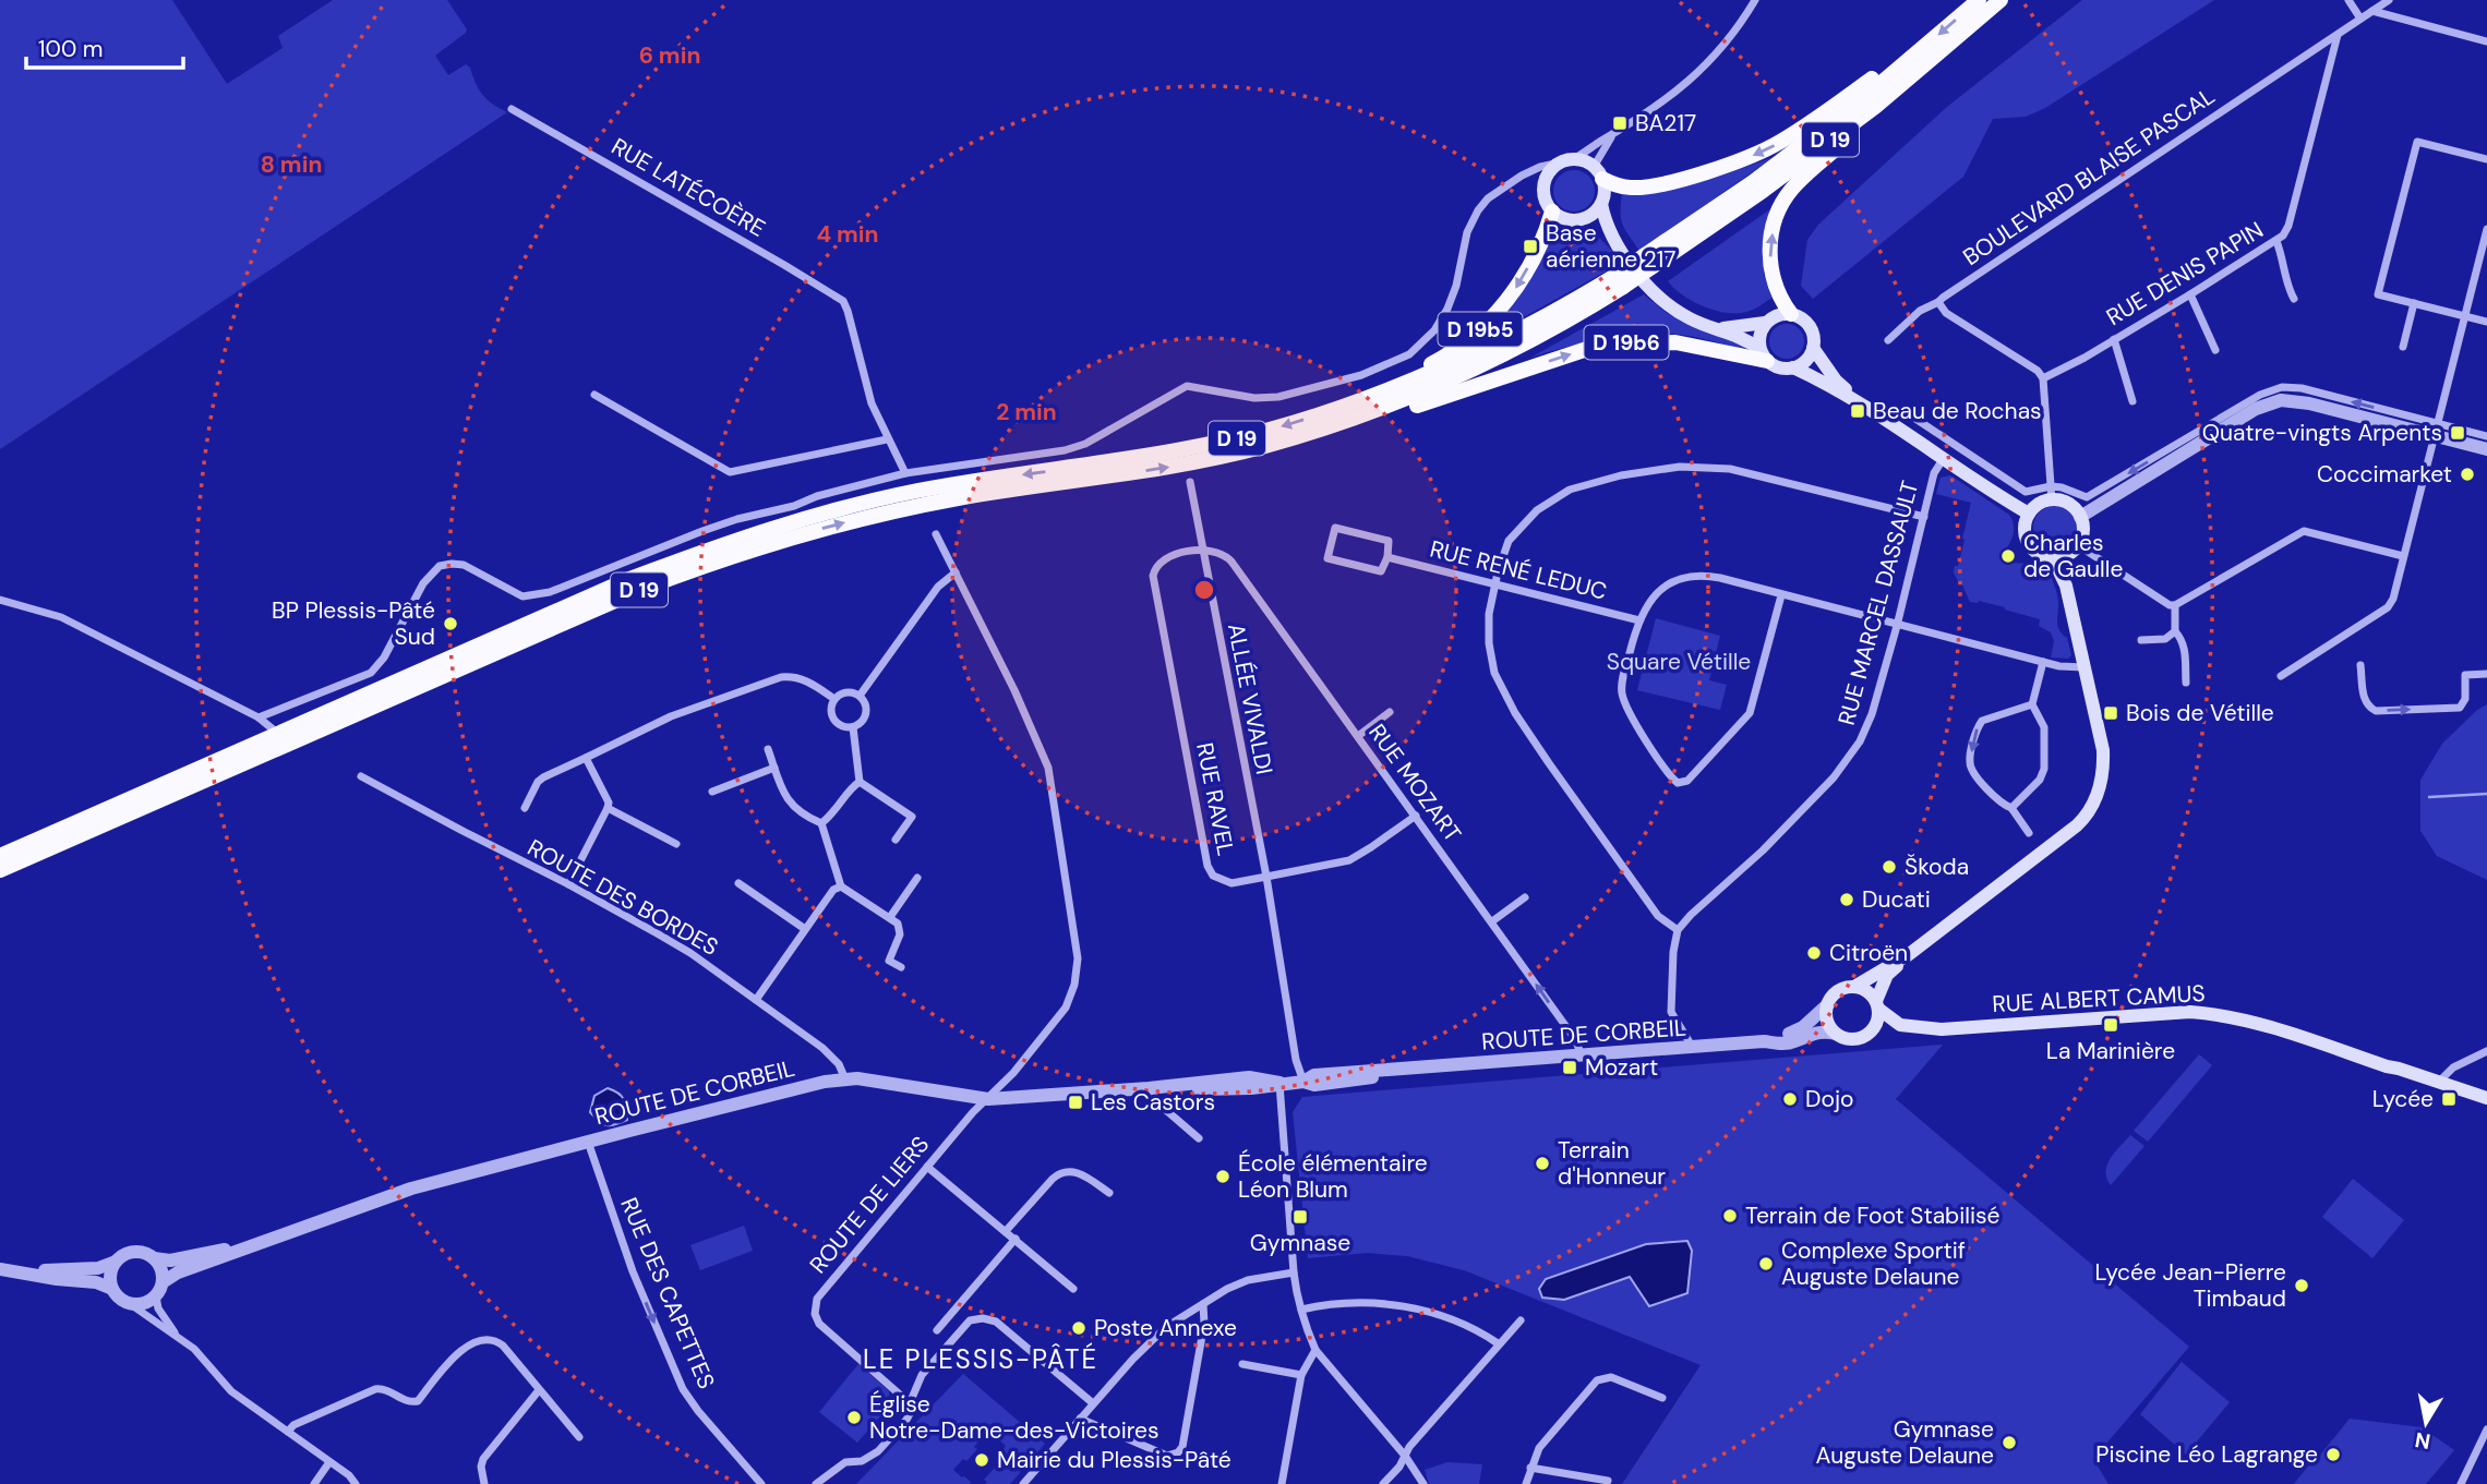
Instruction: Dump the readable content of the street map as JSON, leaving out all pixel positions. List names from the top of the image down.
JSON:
{
  "streets": {
    "main road": [
      "D 19",
      "D 19b5",
      "D 19b6",
      "RUE ALBERT CAMUS"
    ],
    "street": [
      "BOULEVARD BLAISE PASCAL",
      "RUE LATÉCOÈRE",
      "RUE DENIS PAPIN",
      "RUE RENÉ LEDUC",
      "RUE MARCEL DASSAULT",
      "ALLÉE VIVALDI",
      "RUE MOZART",
      "RUE RAVEL",
      "ROUTE DES BORDES",
      "ROUTE DE CORBEIL",
      "ROUTE DE LIERS",
      "RUE DES CAPETTES"
    ]
  },
  "crossings": [
    ["D 19", "D 19b5"],
    ["D 19", "D 19b6"],
    ["BOULEVARD BLAISE PASCAL", "RUE DENIS PAPIN"],
    ["ALLÉE VIVALDI", "RUE MOZART"],
    ["ALLÉE VIVALDI", "RUE RAVEL"],
    ["RUE MOZART", "RUE RAVEL"],
    ["RUE MOZART", "ROUTE DE CORBEIL"],
    ["ROUTE DES BORDES", "ROUTE DE CORBEIL"],
    ["RUE ALBERT CAMUS", "ROUTE DE CORBEIL"],
    ["ROUTE DE CORBEIL", "ROUTE DE LIERS"],
    ["ROUTE DE CORBEIL", "RUE DES CAPETTES"]
  ],
  "one_way": ["RUE DES CAPETTES"],
  "districts": ["LE PLESSIS-PÂTÉ"],
  "parks": ["Square Vétille"],
  "places": {
    "transit": [
      "BA217",
      "Base aérienne 217",
      "Beau de Rochas",
      "Quatre-vingts Arpents",
      "Bois de Vétille",
      "La Marinière",
      "Mozart",
      "Lycée",
      "Les Castors",
      "Gymnase"
    ],
    "other": [
      "Coccimarket",
      "Charles de Gaulle",
      "BP Plessis-Pâté Sud",
      "Škoda",
      "Ducati",
      "Citroën",
      "Dojo",
      "Terrain d'Honneur",
      "École élémentaire Léon Blum",
      "Terrain de Foot Stabilisé",
      "Complexe Sportif Auguste Delaune",
      "Lycée Jean-Pierre Timbaud",
      "Poste Annexe",
      "Église Notre-Dame-des-Victoires",
      "Gymnase Auguste Delaune",
      "Piscine Léo Lagrange",
      "Mairie du Plessis-Pâté"
    ]
  },
  "scale_bar": "100 m",
  "north": "bottom",
  "rings": [
    "6 min",
    "8 min",
    "4 min",
    "2 min"
  ]
}
